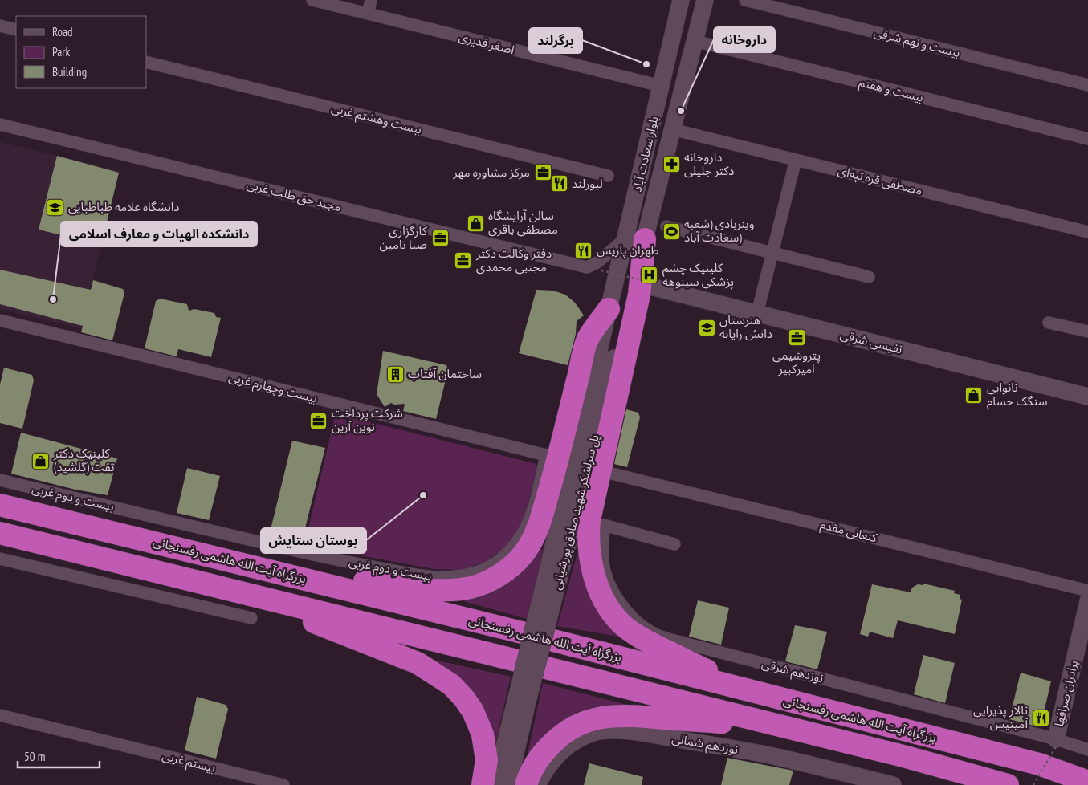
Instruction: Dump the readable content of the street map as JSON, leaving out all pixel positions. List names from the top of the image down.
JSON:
{
  "streets": {
    "highway": ["بزرگراه آیت الله هاشمی رفسنجانی"],
    "main road": [
      "بلوار سعادت آباد",
      "نفیسی شرقی",
      "پل سرلشکر شهید صادق پورشیانی",
      "برادران صرافها",
      "نوزدهم شمالی"
    ],
    "street": [
      "بیست و نهم شرقی",
      "اصغر قدیری",
      "بیست و هفتم",
      "بیست وهشتم غربی",
      "مصطفی قره تپه‌ای",
      "مجید حق طلب غربی",
      "بیست وچهارم غربی",
      "بیست و دوم غربی",
      "کنعانی مقدم",
      "نوزدهم شرقی",
      "بیستم غربی"
    ]
  },
  "crossings": [
    ["اصغر قدیری", "بلوار سعادت آباد"],
    ["بیست و هفتم", "بلوار سعادت آباد"],
    ["بلوار سعادت آباد", "مصطفی قره تپه‌ای"],
    ["بلوار سعادت آباد", "مجید حق طلب غربی"],
    ["بلوار سعادت آباد", "پل سرلشکر شهید صادق پورشیانی"],
    ["مجید حق طلب غربی", "پل سرلشکر شهید صادق پورشیانی"],
    ["بیست وچهارم غربی", "بیست و دوم غربی"],
    ["نوزدهم شرقی", "برادران صرافها"]
  ],
  "places": {
    "other": [
      "برگرلند",
      "داروخانه",
      "دانشکده الهیات و معارف اسلامی",
      "بوستان ستایش"
    ],
    "pharmacy": ["داروخانه دکتر جلیلی"],
    "office": [
      "مرکز مشاوره مهر",
      "کارگزاری صبا تامین",
      "دفتر وکالت دکتر مجتبی محمدی",
      "پتروشیمی امیرکبیر",
      "شرکت پرداخت نوین آرین"
    ],
    "restaurant": ["لیورلند", "طهران پاریس", "تالار پذیرایی آمیتیس"],
    "school or university": ["دانشگاه علامه طباطبایی", "هنرستان دانش رایانه"],
    "shop": ["سالن آرایشگاه مصطفی باقری", "نانوایی سنگک حسام", "کلینیک دکتر تفت (گلشید)"],
    "sports": ["وینربادی (شعبه سعادت آباد)"],
    "hospital": ["کلینیک چشم پزشکی سینوهه"],
    "building": ["ساختمان آفتاب"]
  },
  "legend": ["Road", "Park", "Building"],
  "scale_bar": "50 m"
}
